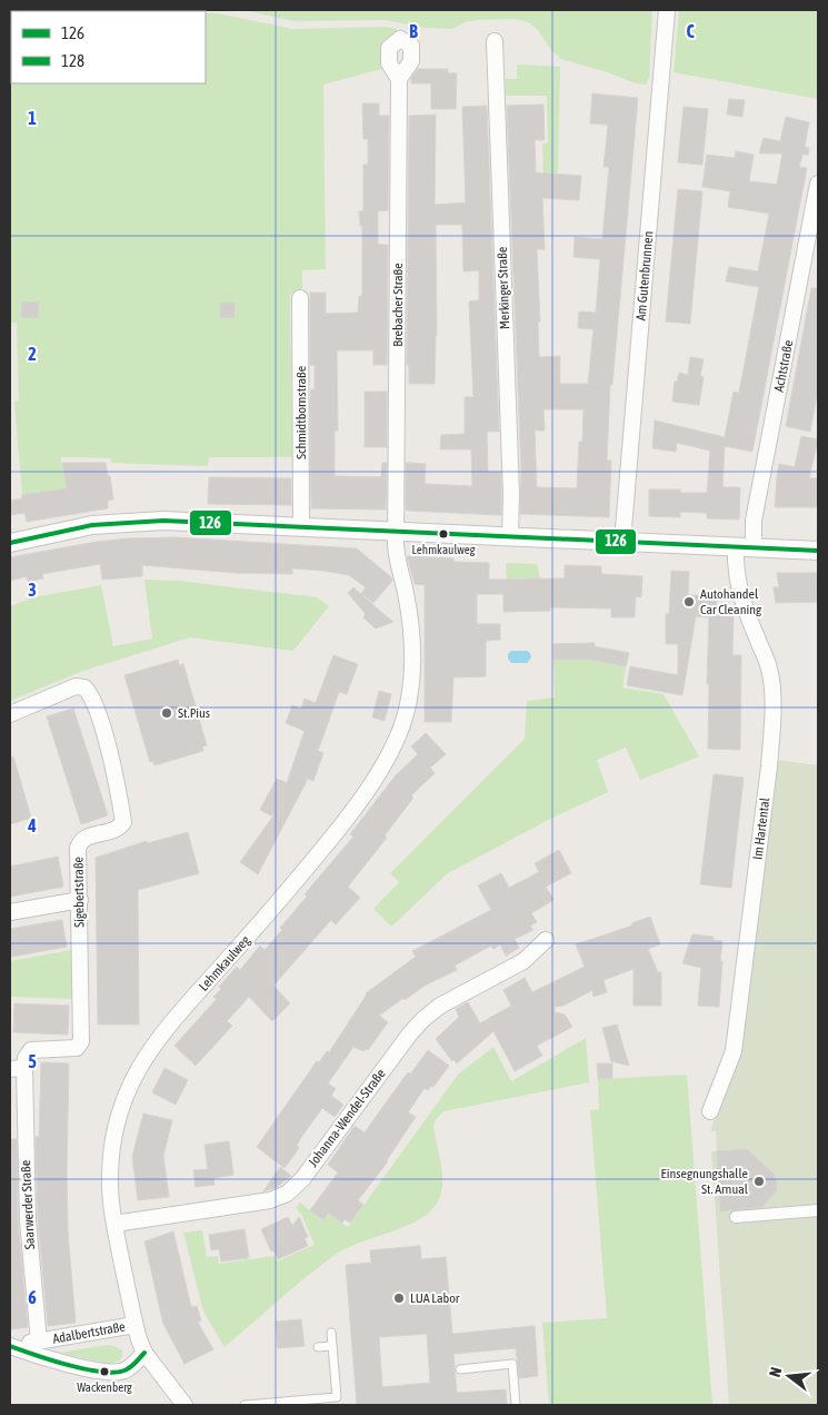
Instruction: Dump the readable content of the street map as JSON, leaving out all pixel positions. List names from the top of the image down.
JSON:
{
  "streets": {
    "street": [
      "Am Gutenbrunnen",
      "Merkinger Straße",
      "Brebacher Straße",
      "Achtstraße",
      "Schmidtbornstraße",
      "Im Hartental",
      "Sigebertstraße",
      "Lehmkaulweg",
      "Johanna-Wendel-Straße",
      "Saarwerder Straße",
      "Adalbertstraße"
    ]
  },
  "crossings": [
    ["Brebacher Straße", "Lehmkaulweg"],
    ["Achtstraße", "Im Hartental"],
    ["Sigebertstraße", "Saarwerder Straße"],
    ["Lehmkaulweg", "Johanna-Wendel-Straße"],
    ["Lehmkaulweg", "Adalbertstraße"],
    ["Saarwerder Straße", "Adalbertstraße"]
  ],
  "places": [
    "Lehmkaulweg",
    "Autohandel Car Cleaning",
    "St.Pius",
    "Einsegnungshalle St. Arnual",
    "LUA Labor",
    "Wackenberg"
  ],
  "lines": ["transit line 126", "transit line 128"],
  "legend": ["126", "128"],
  "north": "left",
  "grid": {
    "columns": ["B", "C"],
    "rows": [
      "1",
      "2",
      "3",
      "4",
      "5",
      "6"
    ]
  }
}
